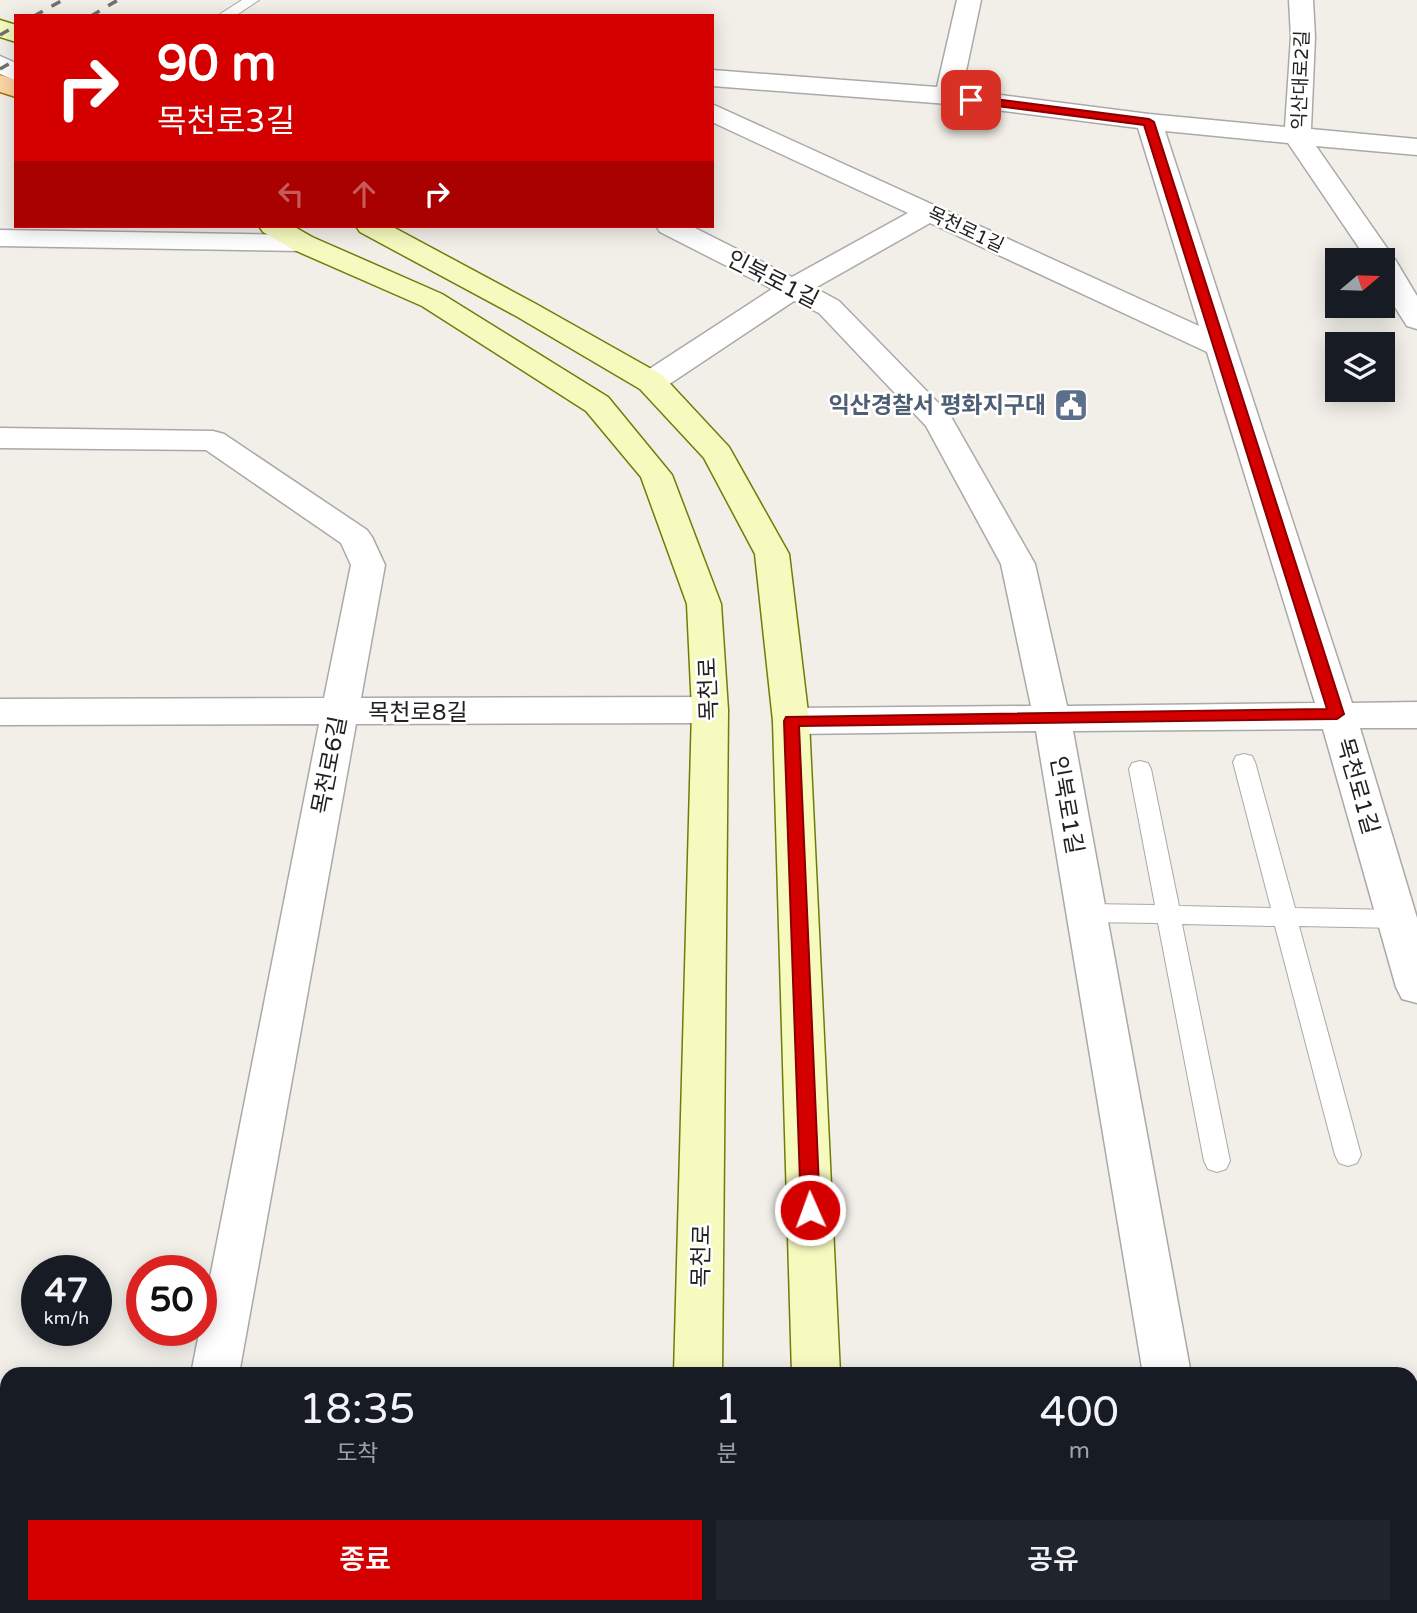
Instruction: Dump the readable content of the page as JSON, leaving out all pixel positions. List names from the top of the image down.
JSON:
{
  "streets": {
    "main road": ["목천로"],
    "street": [
      "익산대로2길",
      "목천로1길",
      "인북로1길",
      "목천로8길",
      "목천로6길"
    ]
  },
  "crossings": [
    ["목천로", "목천로8길"],
    ["목천로8길", "목천로6길"]
  ],
  "places": {
    "public building": ["익산경찰서 평화지구대"]
  },
  "north": "right",
  "page": {
    "turn": ["90 m", "목천로3길"],
    "speed": "47 km/h",
    "limit": "50",
    "eta": [
      "18:35",
      "도착",
      "1",
      "분",
      "400",
      "m"
    ],
    "buttons": ["종료", "공유"]
  }
}
